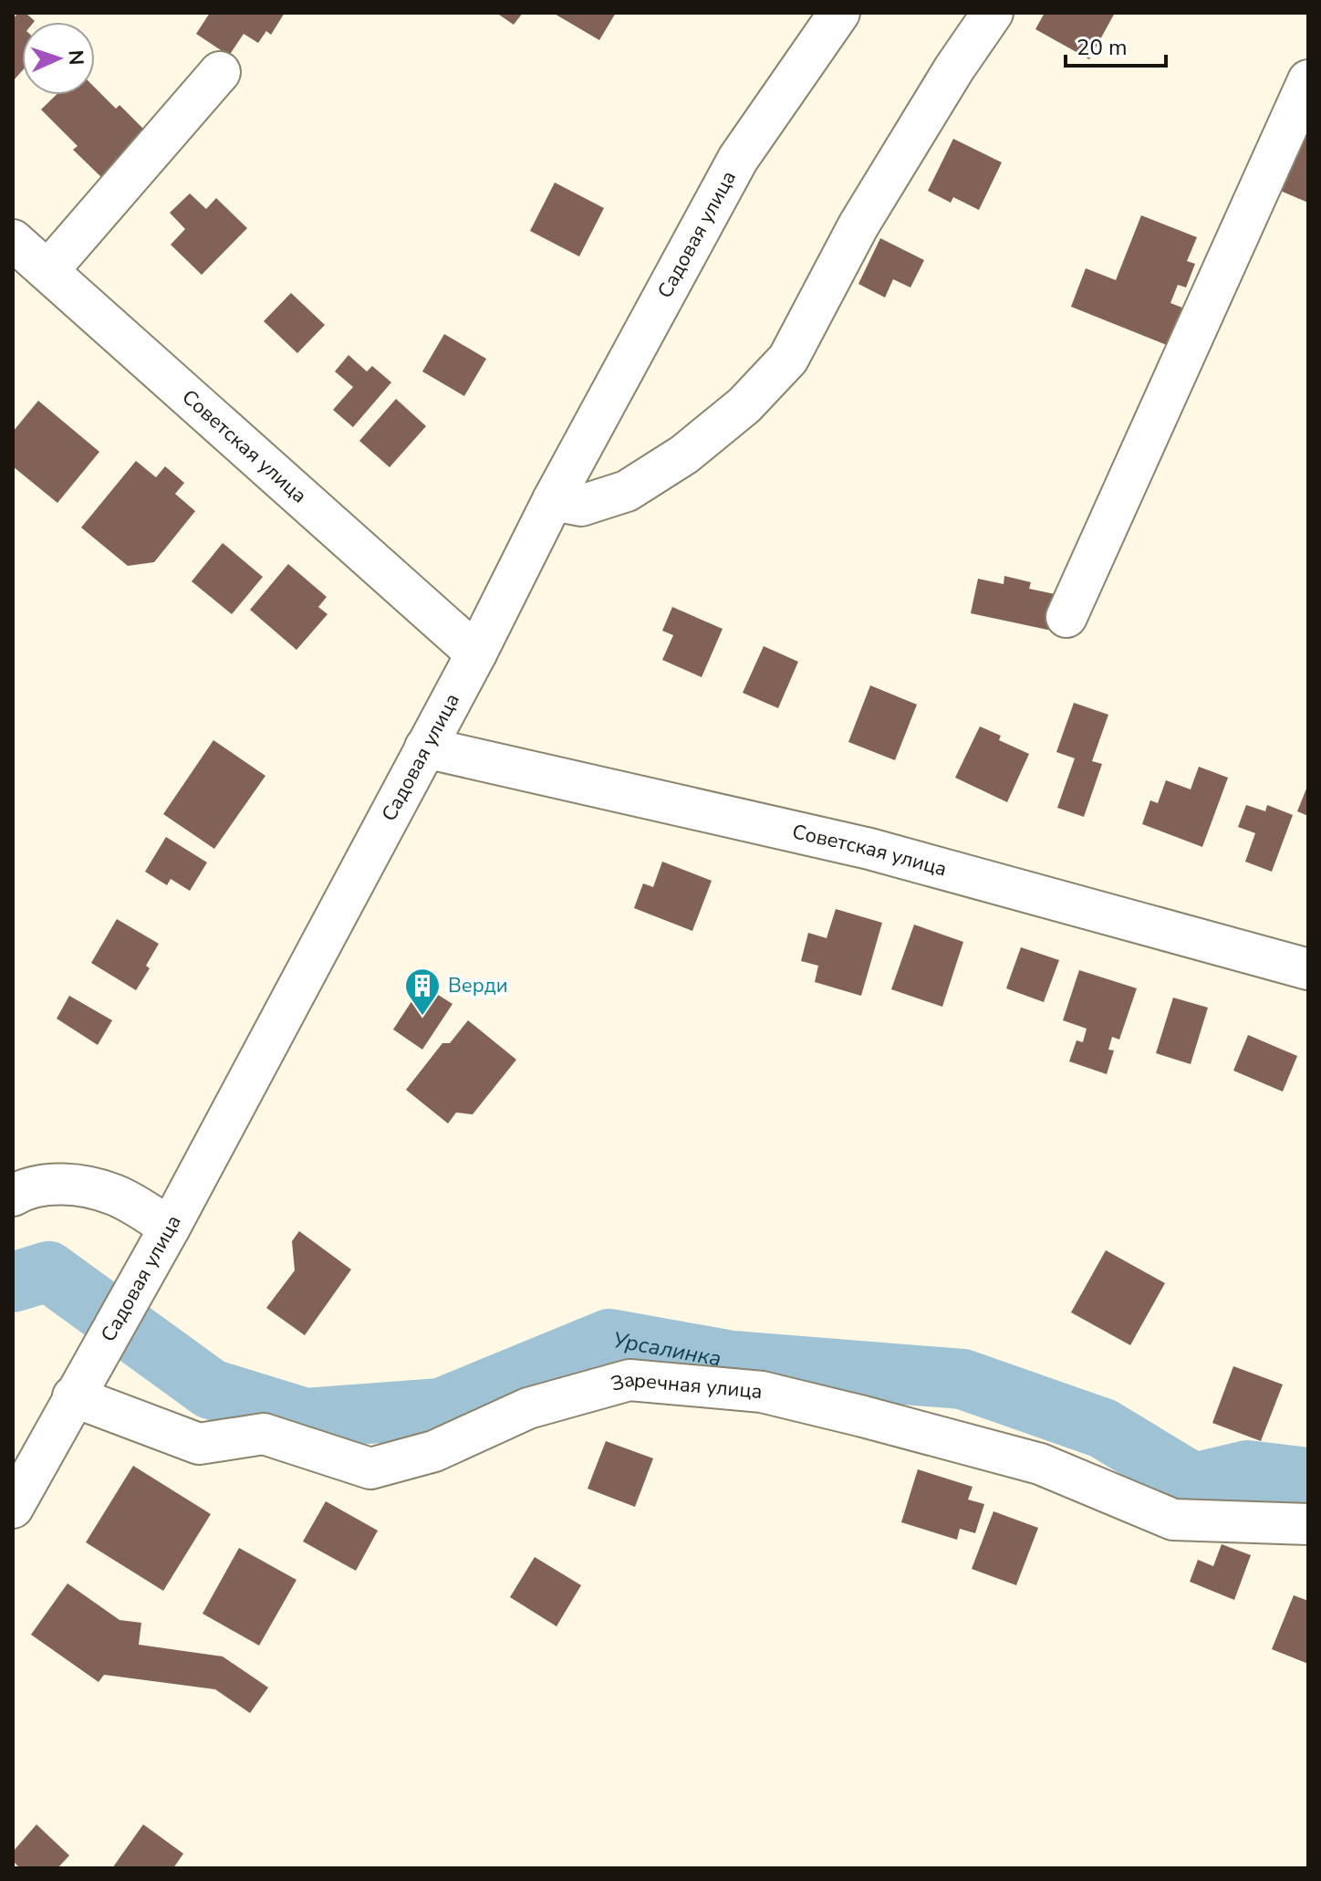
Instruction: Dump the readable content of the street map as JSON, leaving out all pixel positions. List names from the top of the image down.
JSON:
{
  "streets": {
    "street": ["Садовая улица", "Советская улица", "Заречная улица"]
  },
  "crossings": [
    ["Садовая улица", "Советская улица"],
    ["Садовая улица", "Заречная улица"]
  ],
  "water": ["Урсалинка"],
  "places": {
    "building": ["Верди"]
  },
  "scale_bar": "20 m",
  "north": "right"
}
